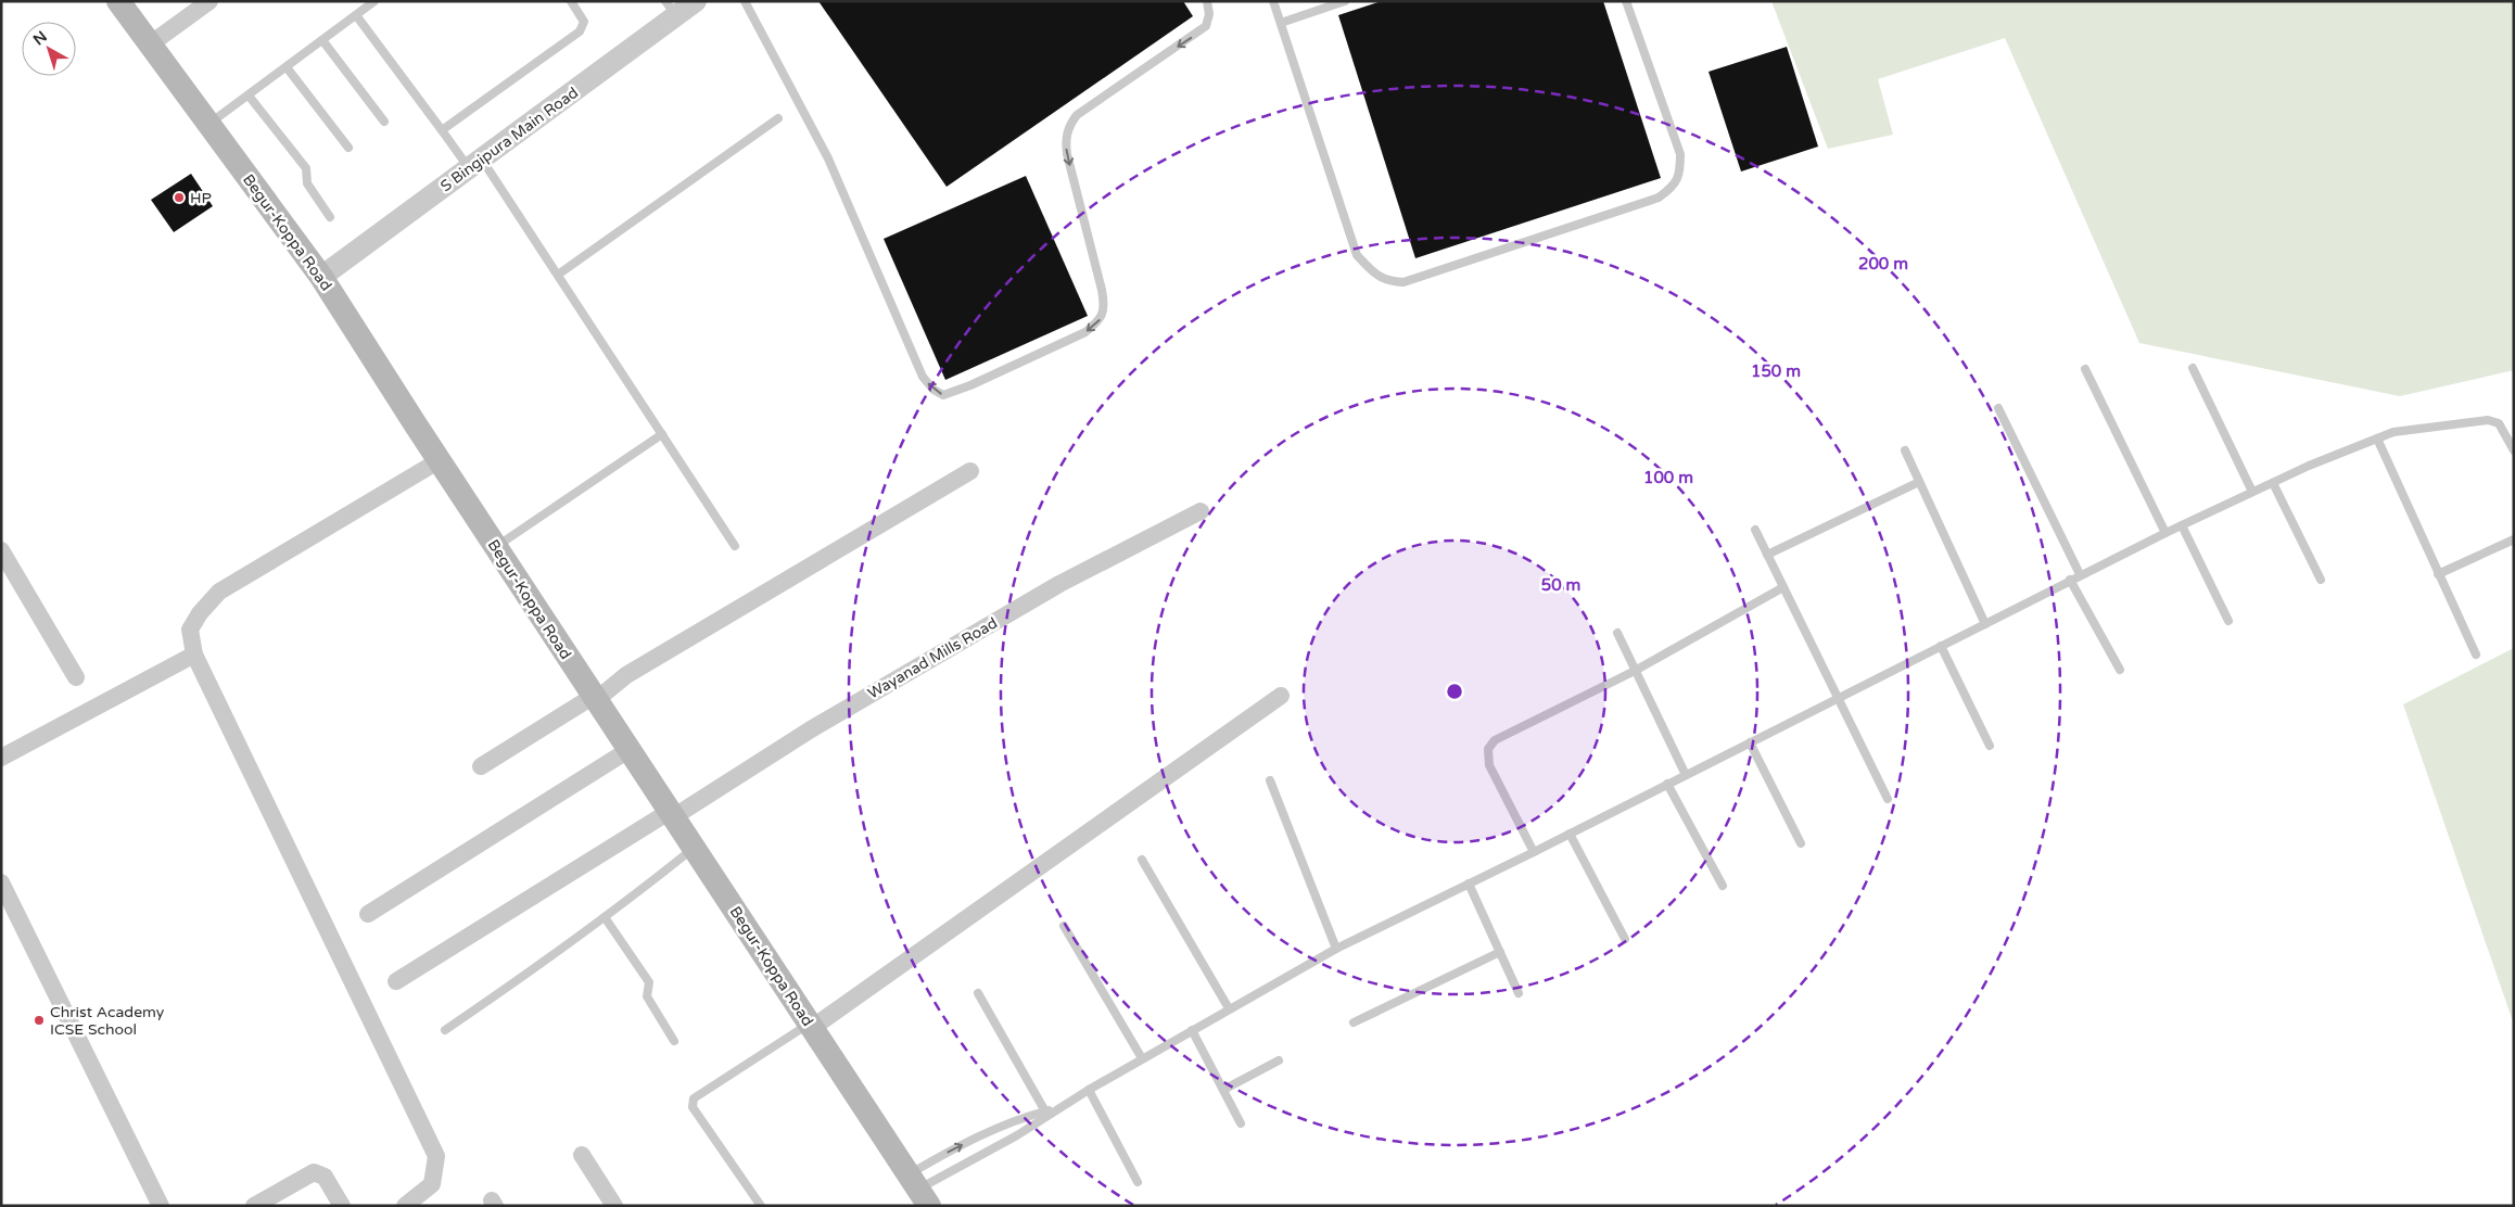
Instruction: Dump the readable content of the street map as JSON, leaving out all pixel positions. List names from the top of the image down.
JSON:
{
  "streets": {
    "main road": ["Begur-Koppa Road"],
    "street": ["S Bingipura Main Road", "Wayanad Mills Road"]
  },
  "crossings": [
    ["S Bingipura Main Road", "Begur-Koppa Road"],
    ["Begur-Koppa Road", "Wayanad Mills Road"]
  ],
  "places": ["HP", "Christ Academy ICSE School"],
  "north": "top left",
  "rings": [
    "200 m",
    "150 m",
    "100 m",
    "50 m"
  ]
}
